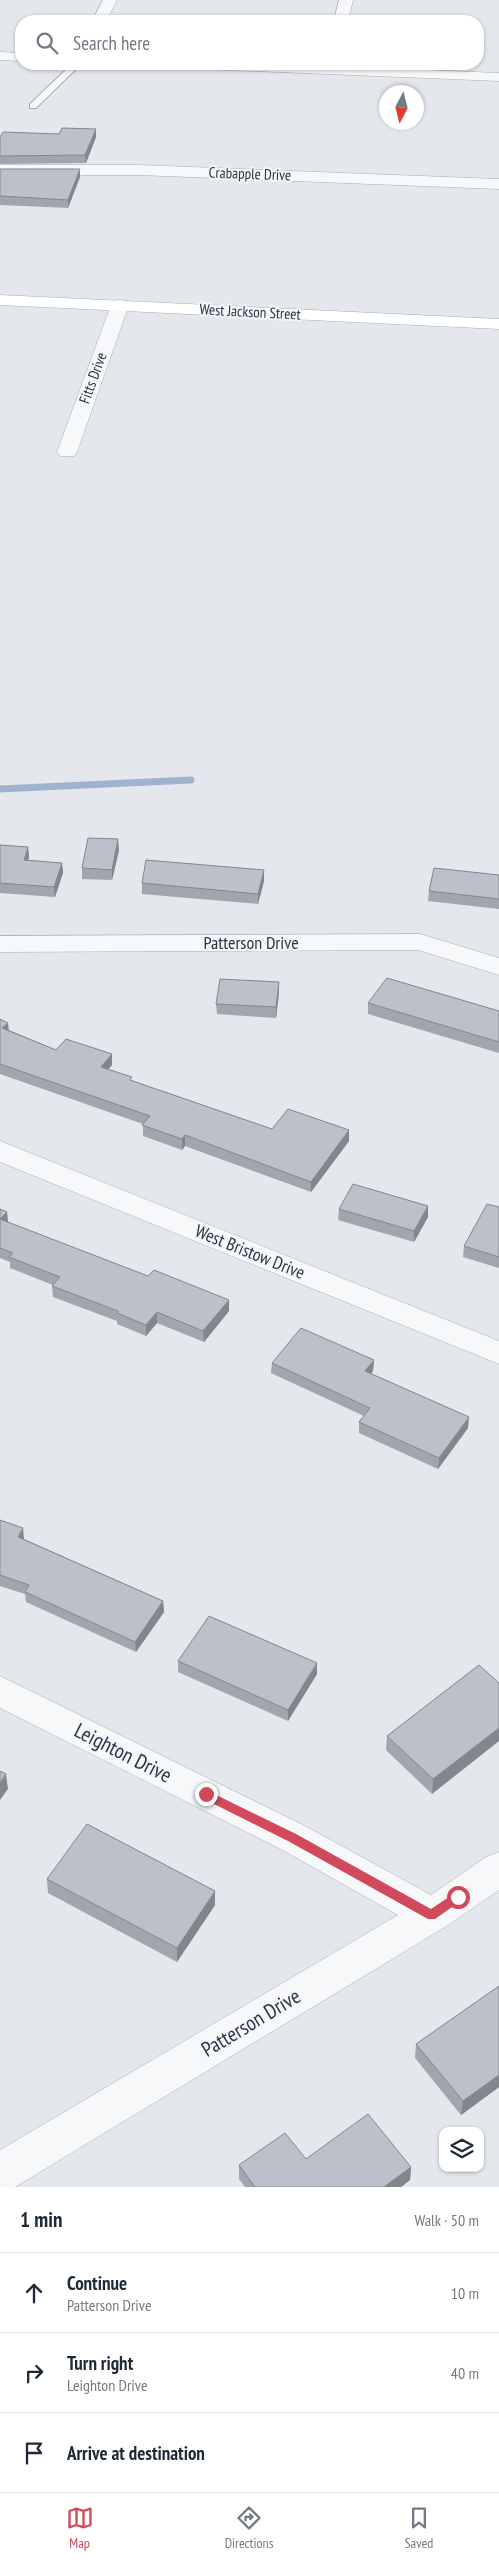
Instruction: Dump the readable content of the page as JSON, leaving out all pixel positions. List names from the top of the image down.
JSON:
{
  "streets": {
    "street": [
      "Crabapple Drive",
      "West Jackson Street",
      "Fitts Drive",
      "Patterson Drive",
      "West Bristow Drive",
      "Leighton Drive"
    ]
  },
  "crossings": [
    ["West Jackson Street", "Fitts Drive"],
    ["Patterson Drive", "Leighton Drive"]
  ],
  "north": "bottom",
  "page": {
    "search": "Search here",
    "heading": ["1 min", "Walk · 50 m"],
    "list": [
      ["Continue", "Patterson Drive", "10 m"],
      ["Turn right", "Leighton Drive", "40 m"],
      "Arrive at destination"
    ],
    "nav": ["Map", "Directions", "Saved"]
  }
}
